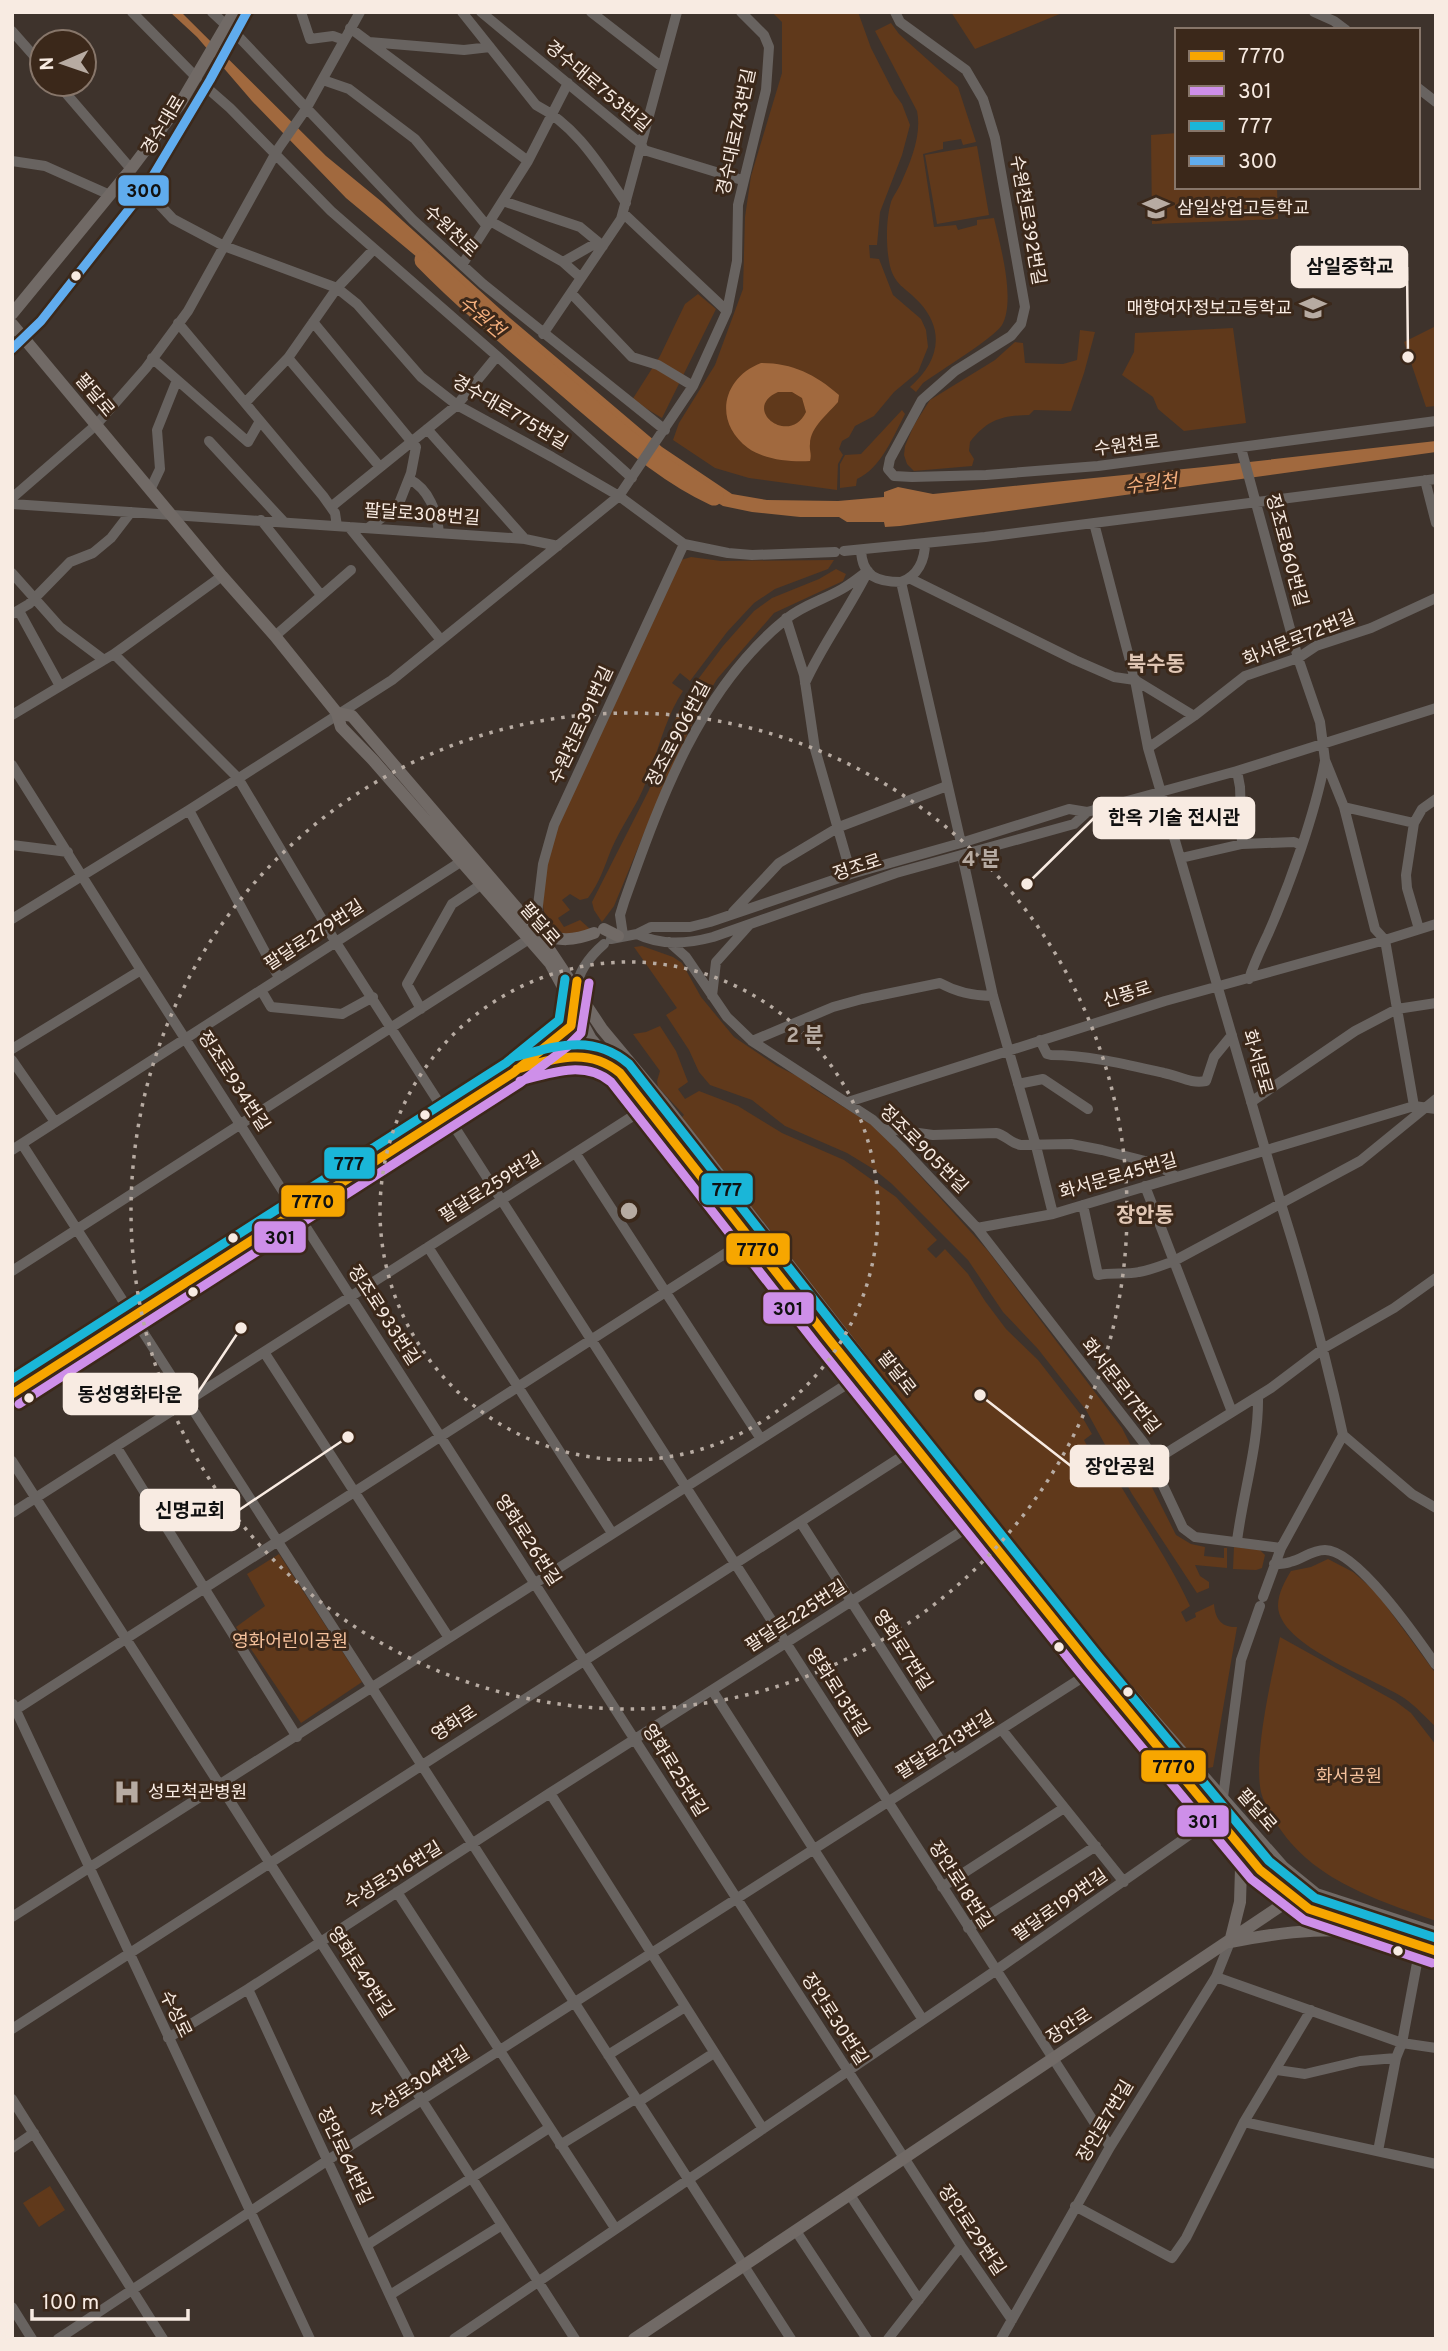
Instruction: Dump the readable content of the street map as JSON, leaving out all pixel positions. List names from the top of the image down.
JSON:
{
  "streets": {
    "main road": ["경수대로", "팔달로", "장안로"],
    "street": [
      "경수대로753번길",
      "경수대로743번길",
      "수원천로392번길",
      "수원천로",
      "경수대로775번길",
      "팔달로308번길",
      "정조로860번길",
      "화서문로72번길",
      "수원천로391번길",
      "정조로906번길",
      "정조로",
      "팔달로279번길",
      "신풍로",
      "화서문로",
      "정조로934번길",
      "정조로905번길",
      "화서문로45번길",
      "팔달로259번길",
      "정조로933번길",
      "화서문로17번길",
      "영화로26번길",
      "팔달로225번길",
      "영화로7번길",
      "영화로13번길",
      "영화로",
      "팔달로213번길",
      "영화로25번길",
      "수성로316번길",
      "장안로18번길",
      "팔달로199번길",
      "영화로49번길",
      "수성로",
      "장안로30번길",
      "수성로304번길",
      "장안로7번길",
      "장안로64번길",
      "장안로29번길"
    ]
  },
  "crossings": [
    ["경수대로753번길", "경수대로743번길"],
    ["경수대로", "팔달로"],
    ["경수대로", "경수대로775번길"],
    ["경수대로743번길", "수원천로"],
    ["경수대로743번길", "팔달로"],
    ["경수대로743번길", "경수대로775번길"],
    ["경수대로743번길", "팔달로308번길"],
    ["경수대로743번길", "정조로934번길"],
    ["경수대로743번길", "영화로13번길"],
    ["수원천로392번길", "수원천로"],
    ["수원천로", "정조로860번길"],
    ["팔달로", "팔달로308번길"],
    ["팔달로", "수원천로391번길"],
    ["팔달로", "팔달로279번길"],
    ["팔달로", "팔달로259번길"],
    ["팔달로", "팔달로225번길"],
    ["팔달로", "영화로"],
    ["팔달로", "팔달로213번길"],
    ["팔달로", "팔달로199번길"],
    ["팔달로", "장안로"],
    ["경수대로775번길", "수원천로391번길"],
    ["정조로860번길", "화서문로72번길"],
    ["정조로860번길", "정조로"],
    ["화서문로72번길", "화서문로"],
    ["정조로906번길", "정조로"],
    ["정조로", "화서문로"],
    ["정조로", "정조로905번길"],
    ["팔달로279번길", "정조로934번길"],
    ["팔달로279번길", "영화로13번길"],
    ["신풍로", "화서문로"],
    ["신풍로", "정조로905번길"],
    ["화서문로", "화서문로45번길"],
    ["정조로934번길", "정조로933번길"],
    ["정조로905번길", "화서문로45번길"],
    ["정조로905번길", "화서문로17번길"],
    ["화서문로45번길", "화서문로17번길"],
    ["팔달로259번길", "정조로933번길"],
    ["팔달로259번길", "영화로13번길"],
    ["팔달로259번길", "영화로49번길"],
    ["정조로933번길", "영화로26번길"],
    ["영화로26번길", "영화로"],
    ["영화로26번길", "영화로25번길"],
    ["팔달로225번길", "영화로7번길"],
    ["팔달로225번길", "영화로13번길"],
    ["팔달로225번길", "영화로25번길"],
    ["팔달로225번길", "수성로316번길"],
    ["영화로7번길", "영화로"],
    ["영화로7번길", "팔달로213번길"],
    ["영화로13번길", "영화로"],
    ["영화로13번길", "팔달로213번길"],
    ["영화로13번길", "장안로18번길"],
    ["영화로", "영화로25번길"],
    ["영화로", "영화로49번길"],
    ["영화로", "수성로"],
    ["팔달로213번길", "영화로25번길"],
    ["팔달로213번길", "장안로18번길"],
    ["팔달로213번길", "장안로30번길"],
    ["팔달로213번길", "수성로304번길"],
    ["영화로25번길", "수성로316번길"],
    ["영화로25번길", "장안로30번길"],
    ["영화로25번길", "수성로304번길"],
    ["수성로316번길", "영화로49번길"],
    ["수성로316번길", "수성로"],
    ["수성로316번길", "수성로304번길"],
    ["수성로316번길", "장안로64번길"],
    ["장안로18번길", "팔달로199번길"],
    ["장안로18번길", "장안로"],
    ["장안로18번길", "장안로7번길"],
    ["팔달로199번길", "영화로49번길"],
    ["팔달로199번길", "장안로30번길"],
    ["팔달로199번길", "수성로304번길"],
    ["영화로49번길", "수성로304번길"],
    ["수성로", "수성로304번길"],
    ["장안로30번길", "장안로"],
    ["장안로30번길", "수성로304번길"],
    ["장안로30번길", "장안로29번길"],
    ["장안로", "장안로7번길"],
    ["장안로", "장안로29번길"],
    ["수성로304번길", "장안로64번길"],
    ["장안로7번길", "장안로29번길"]
  ],
  "districts": ["북수동", "장안동"],
  "water": ["수원천"],
  "parks": ["영화어린이공원", "화서공원"],
  "places": {
    "school or university": ["삼일상업고등학교", "매향여자정보고등학교"],
    "other": [
      "삼일중학교",
      "한옥 기술 전시관",
      "동성영화타운",
      "장안공원",
      "신명교회"
    ],
    "hospital": ["성모척관병원"]
  },
  "lines": [
    "transit line 300",
    "transit line 777",
    "transit line 7770",
    "transit line 301"
  ],
  "legend": [
    "7770",
    "301",
    "777",
    "300"
  ],
  "scale_bar": "100 m",
  "north": "left",
  "rings": ["4 분", "2 분"]
}
